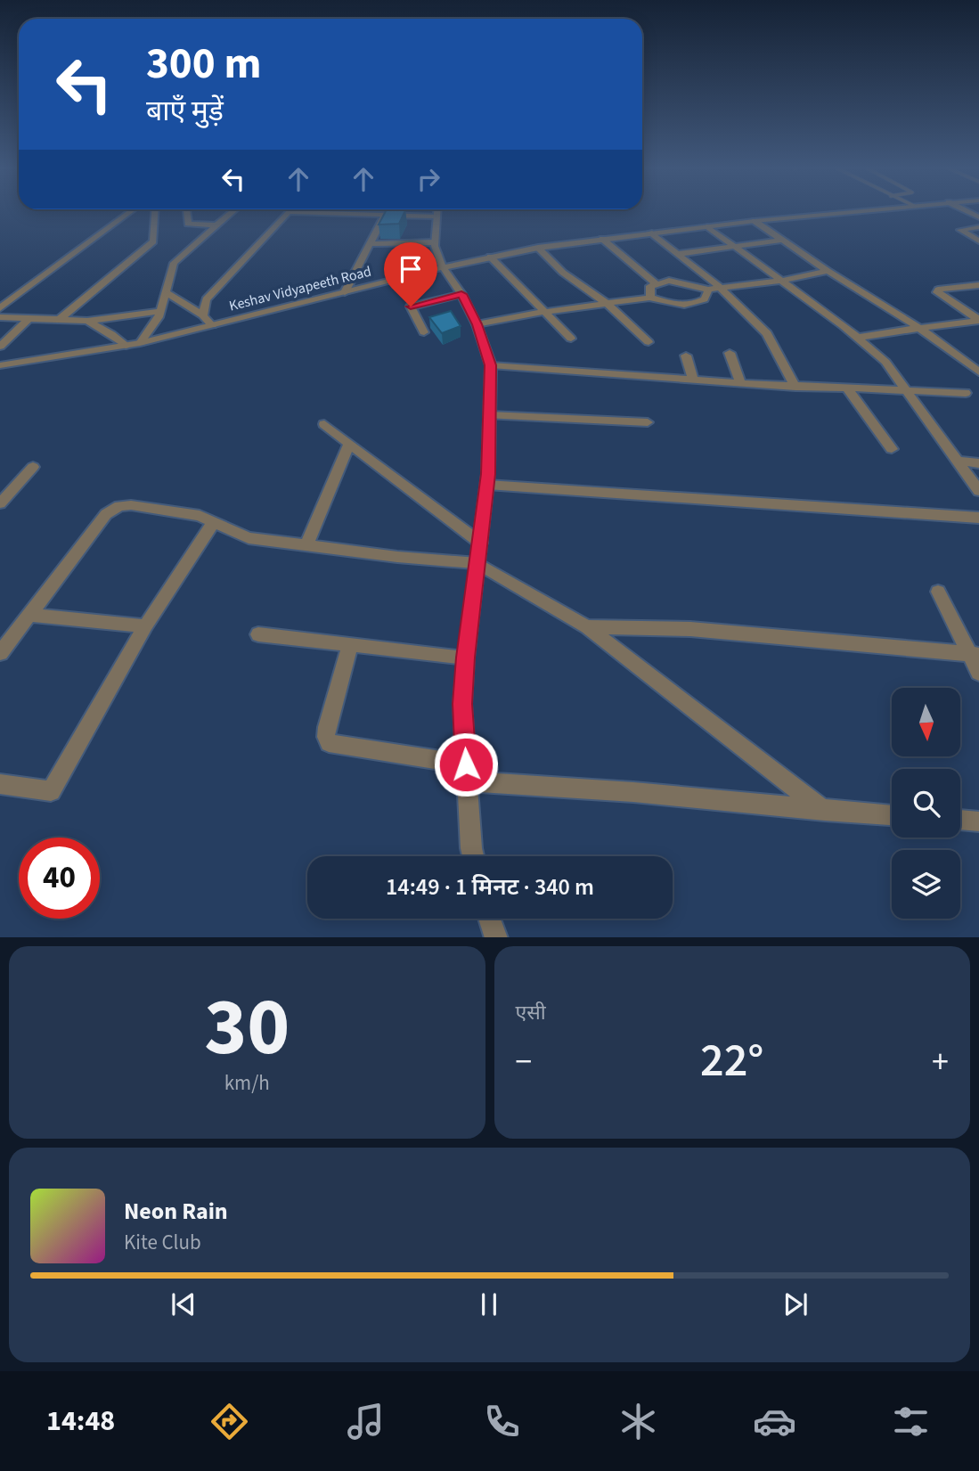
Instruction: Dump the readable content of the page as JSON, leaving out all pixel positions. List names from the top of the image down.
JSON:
{
  "streets": {
    "street": ["Keshav Vidyapeeth Road"]
  },
  "north": "bottom",
  "page": {
    "turn": ["300 m", "बाएँ मुड़ें"],
    "limit": "40",
    "trip": "14:49 · 1 मिनट · 340 m",
    "tile": [
      ["30", "km/h"],
      "एसी"
    ],
    "heat": ["−", "22°", "+"],
    "song": ["Neon Rain", "Kite Club"],
    "tabs": "14:48"
  }
}
